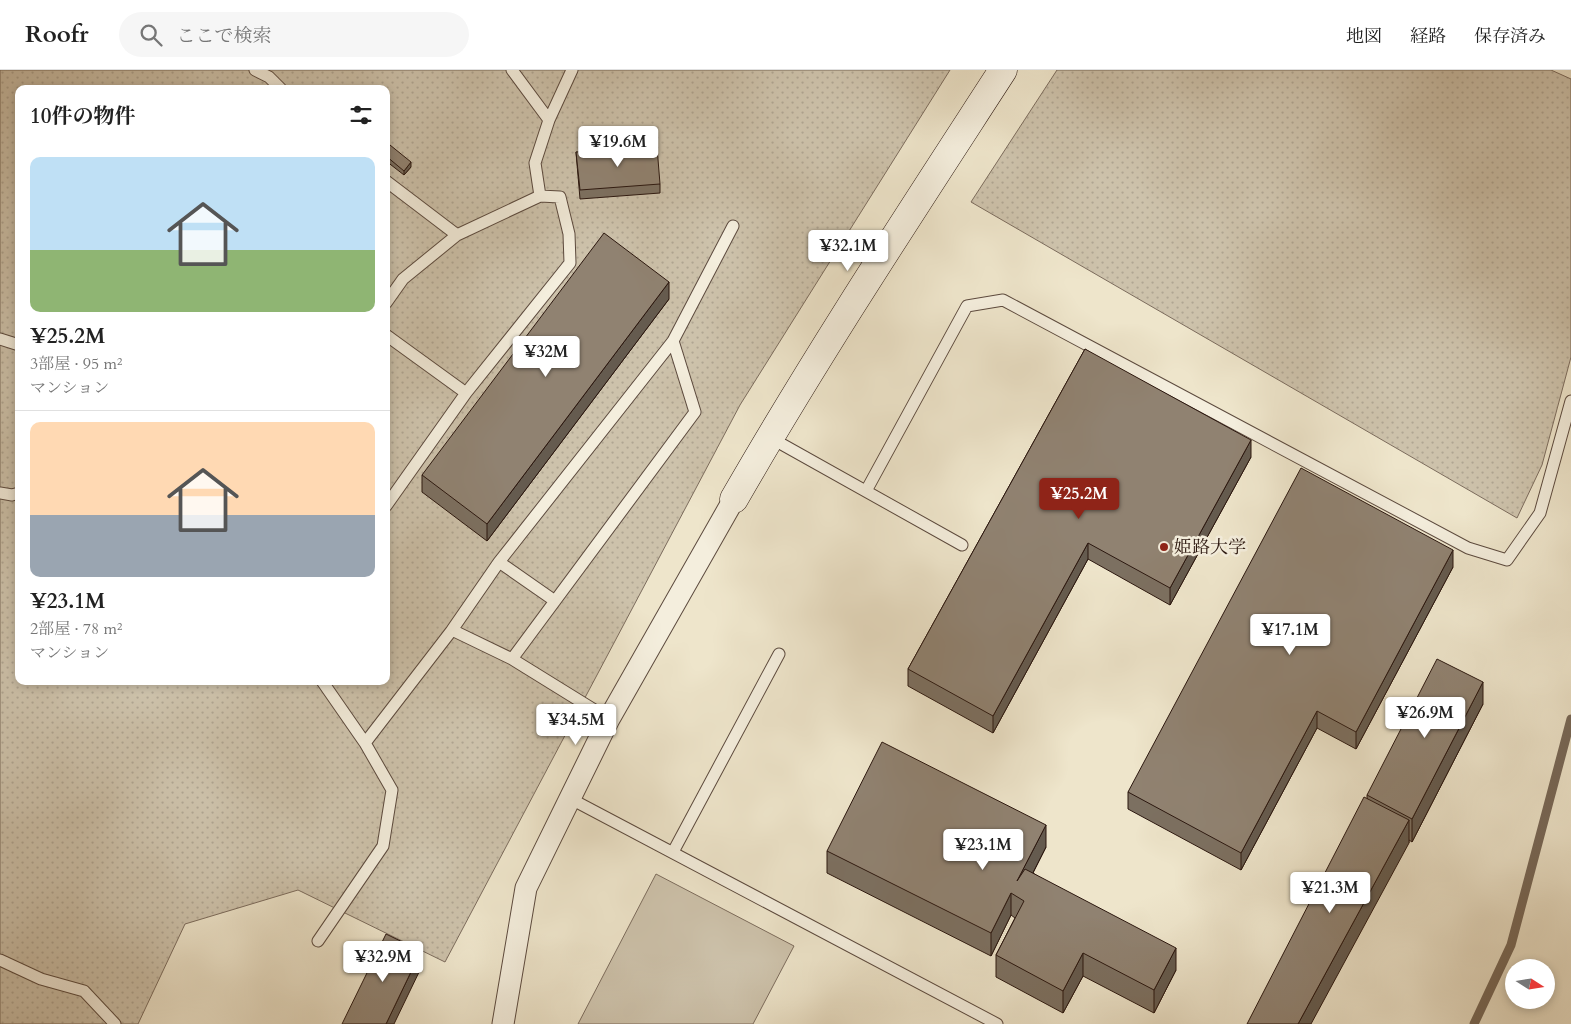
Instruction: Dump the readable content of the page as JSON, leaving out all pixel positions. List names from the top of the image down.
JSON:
{
  "places": ["姫路大学"],
  "north": "right",
  "page": {
    "header": "Roofr",
    "search": "ここで検索",
    "nav": ["地図", "経路", "保存済み"],
    "heading": "10件の物件",
    "price": [
      "¥19.6M",
      "¥32.1M",
      "¥32M",
      "¥25.2M",
      "¥17.1M",
      "¥26.9M",
      "¥34.5M",
      "¥23.1M",
      "¥21.3M",
      "¥32.9M"
    ],
    "list": [
      {
        "name": "¥25.2M",
        "note": "3部屋 · 95 m² · マンション"
      },
      {
        "name": "¥23.1M",
        "note": "2部屋 · 78 m² · マンション"
      }
    ]
  }
}
